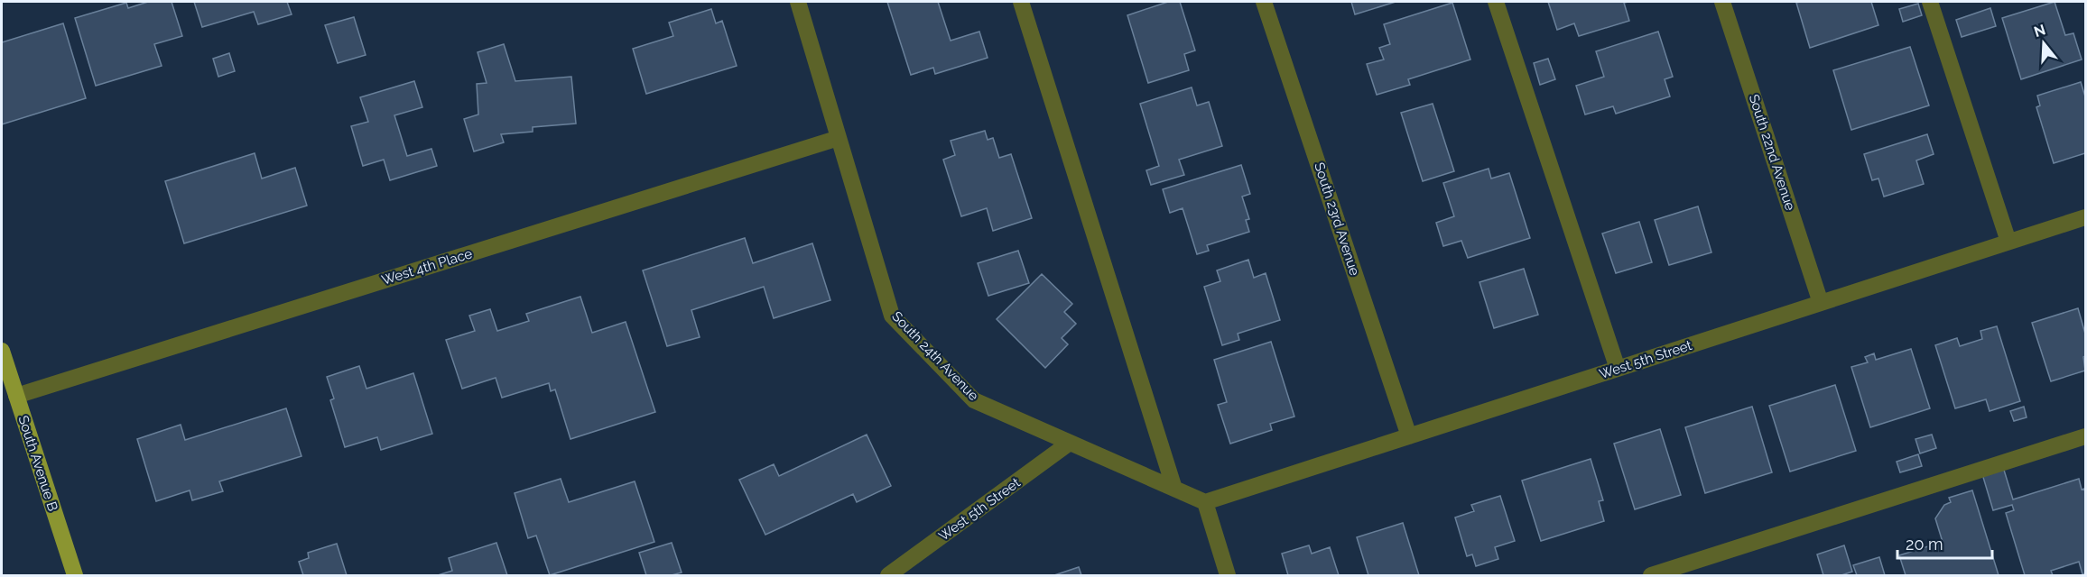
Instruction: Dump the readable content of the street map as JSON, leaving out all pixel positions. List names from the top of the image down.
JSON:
{
  "streets": {
    "main road": ["South Avenue B"],
    "street": [
      "South 22nd Avenue",
      "South 23rd Avenue",
      "West 4th Place",
      "South 24th Avenue",
      "West 5th Street"
    ]
  },
  "crossings": [
    ["South 22nd Avenue", "West 5th Street"],
    ["South 23rd Avenue", "West 5th Street"],
    ["West 4th Place", "South 24th Avenue"],
    ["West 4th Place", "South Avenue B"],
    ["South 24th Avenue", "West 5th Street"]
  ],
  "scale_bar": "20 m",
  "north": "top"
}
